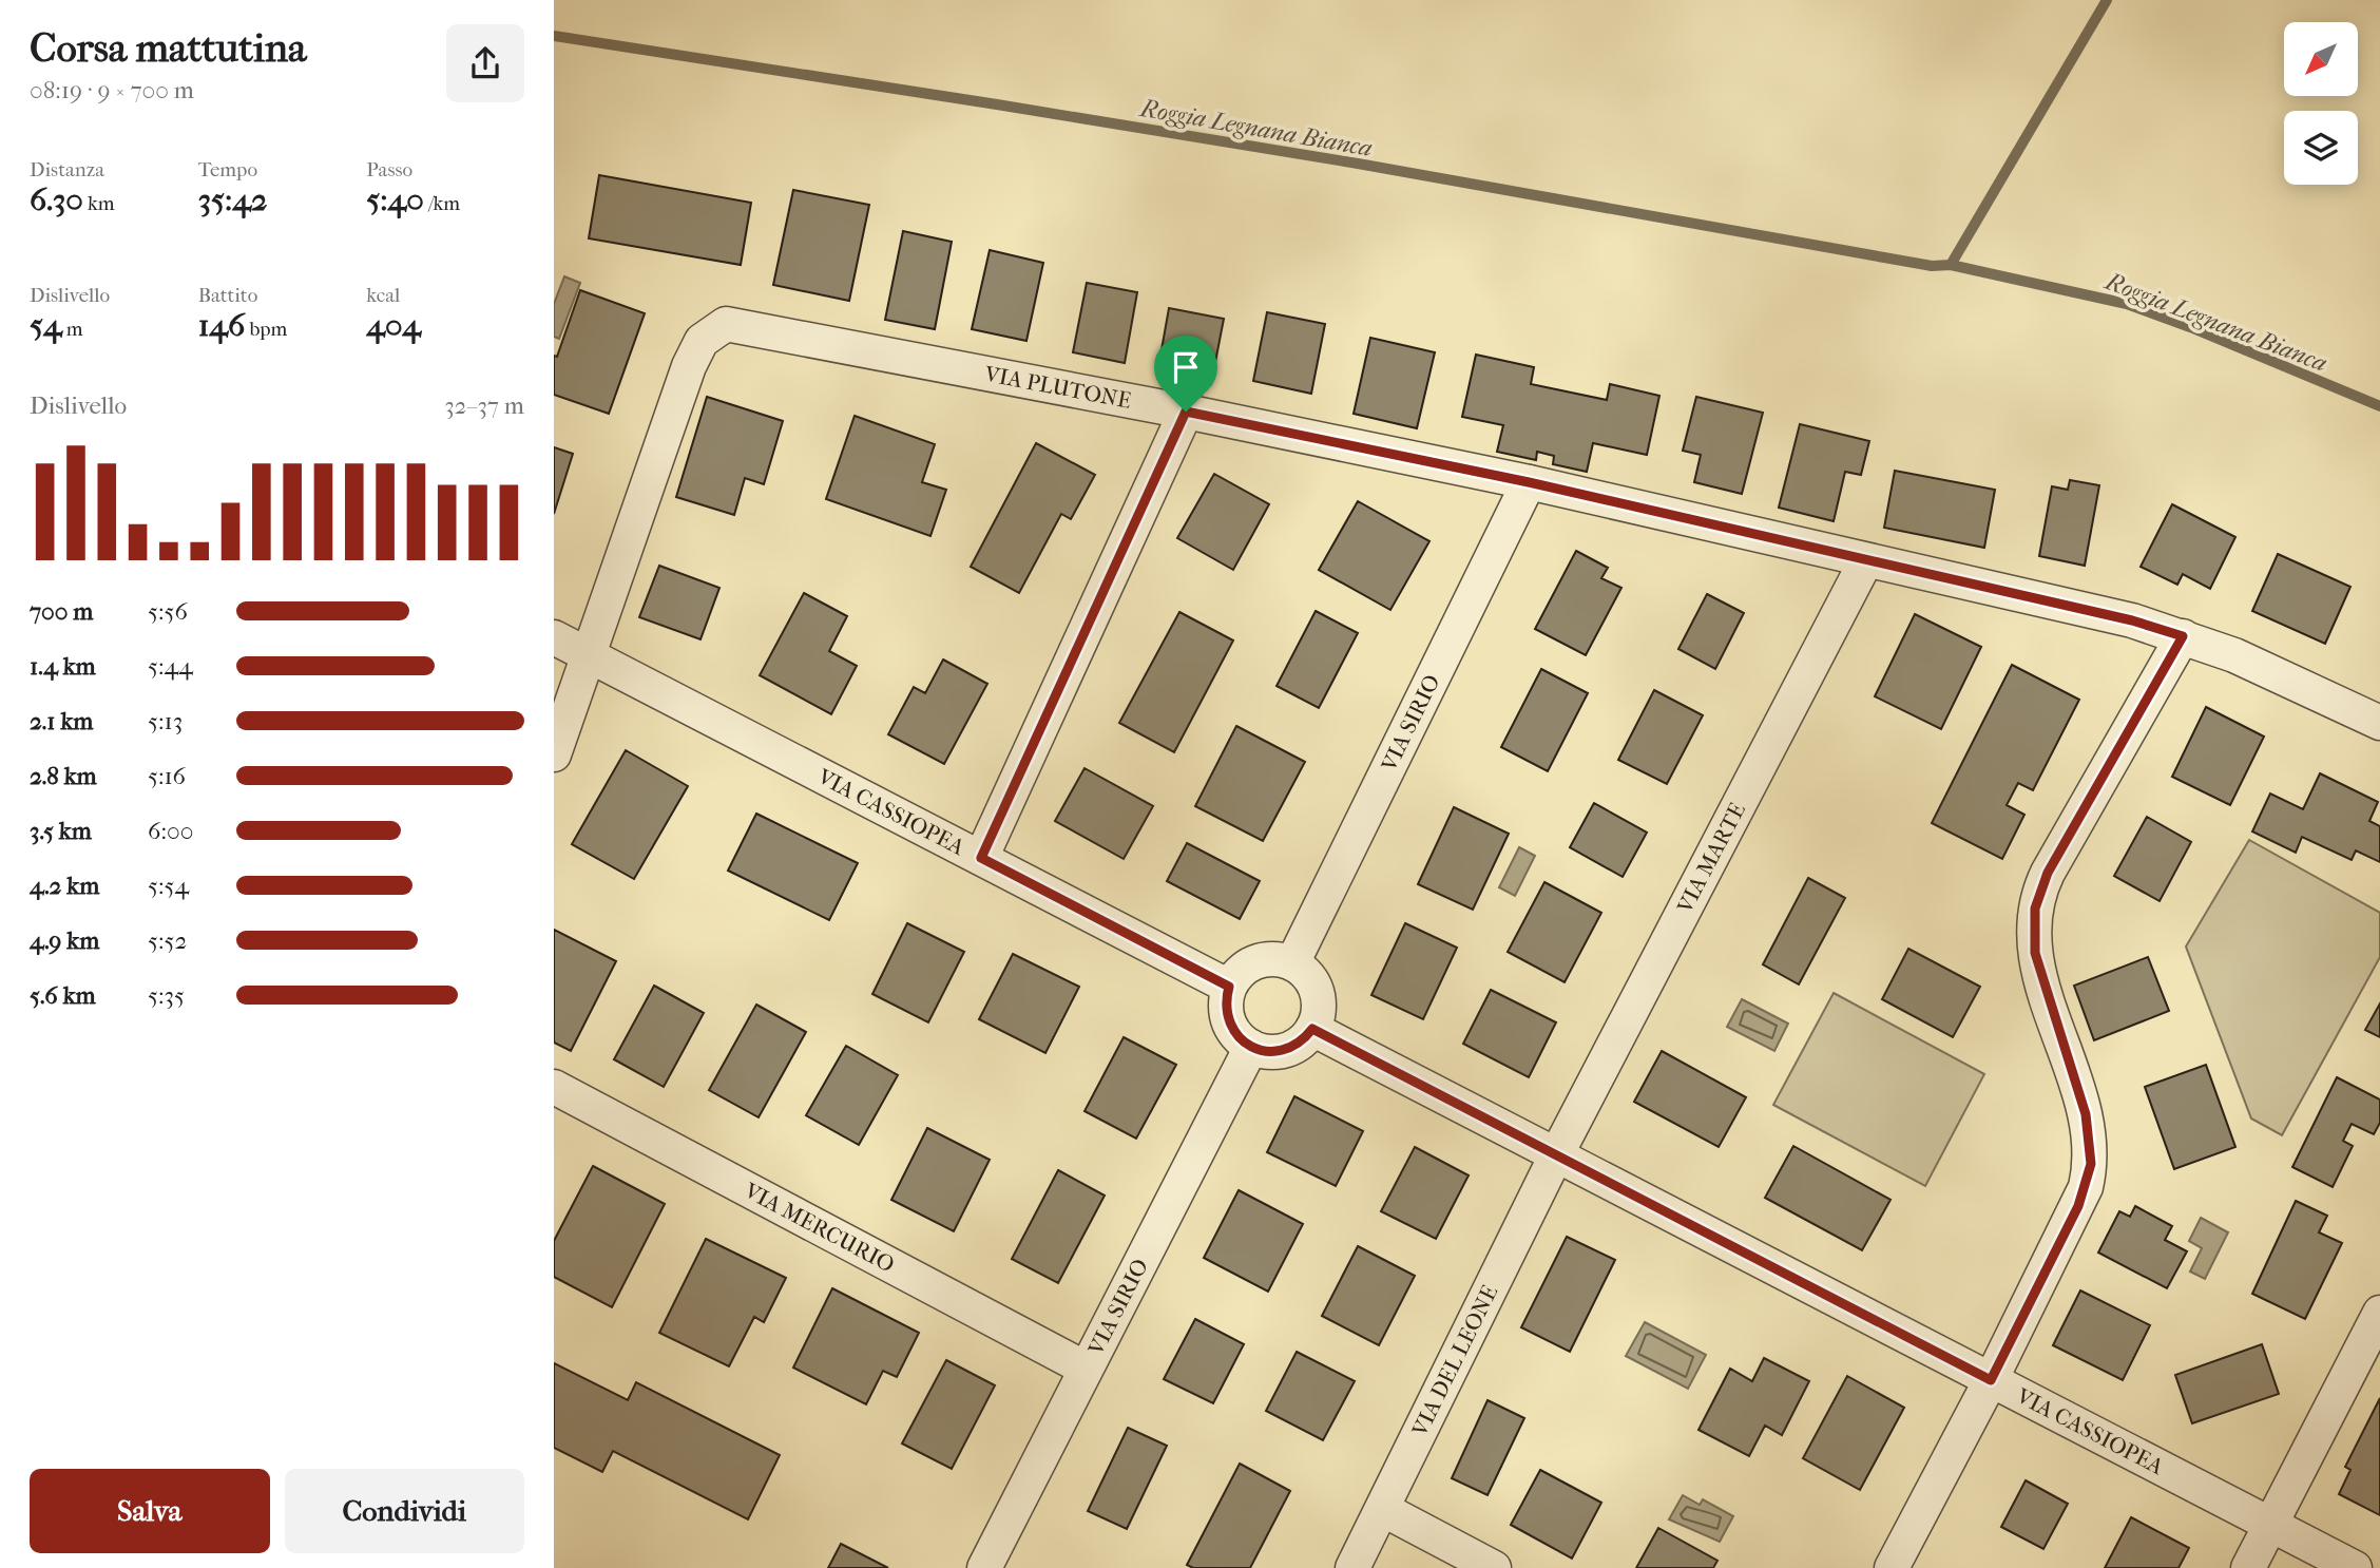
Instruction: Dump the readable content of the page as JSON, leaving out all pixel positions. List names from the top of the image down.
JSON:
{
  "streets": {
    "street": [
      "VIA PLUTONE",
      "VIA SIRIO",
      "VIA CASSIOPEA",
      "VIA MARTE",
      "VIA MERCURIO",
      "VIA DEL LEONE"
    ]
  },
  "crossings": [
    ["VIA PLUTONE", "VIA SIRIO"],
    ["VIA PLUTONE", "VIA CASSIOPEA"],
    ["VIA PLUTONE", "VIA MARTE"],
    ["VIA SIRIO", "VIA CASSIOPEA"],
    ["VIA SIRIO", "VIA MERCURIO"],
    ["VIA CASSIOPEA", "VIA MARTE"],
    ["VIA CASSIOPEA", "VIA DEL LEONE"],
    ["VIA MARTE", "VIA DEL LEONE"]
  ],
  "water": ["Roggia Legnana Bianca"],
  "north": "bottom left",
  "page": {
    "heading": ["Corsa mattutina", "08:19 · 9 × 700 m"],
    "stats": [
      ["Distanza", "6.30 km"],
      ["Tempo", "35:42"],
      ["Passo", "5:40 /km"],
      ["Dislivello", "54 m"],
      ["Battito", "146 bpm"],
      ["kcal", "404"]
    ],
    "chart": ["Dislivello", "32–37 m"],
    "list": [
      {
        "name": "700 m",
        "note": "5:56"
      },
      {
        "name": "1.4 km",
        "note": "5:44"
      },
      {
        "name": "2.1 km",
        "note": "5:13"
      },
      {
        "name": "2.8 km",
        "note": "5:16"
      },
      {
        "name": "3.5 km",
        "note": "6:00"
      },
      {
        "name": "4.2 km",
        "note": "5:54"
      },
      {
        "name": "4.9 km",
        "note": "5:52"
      },
      {
        "name": "5.6 km",
        "note": "5:35"
      }
    ],
    "buttons": ["Salva", "Condividi"]
  }
}
